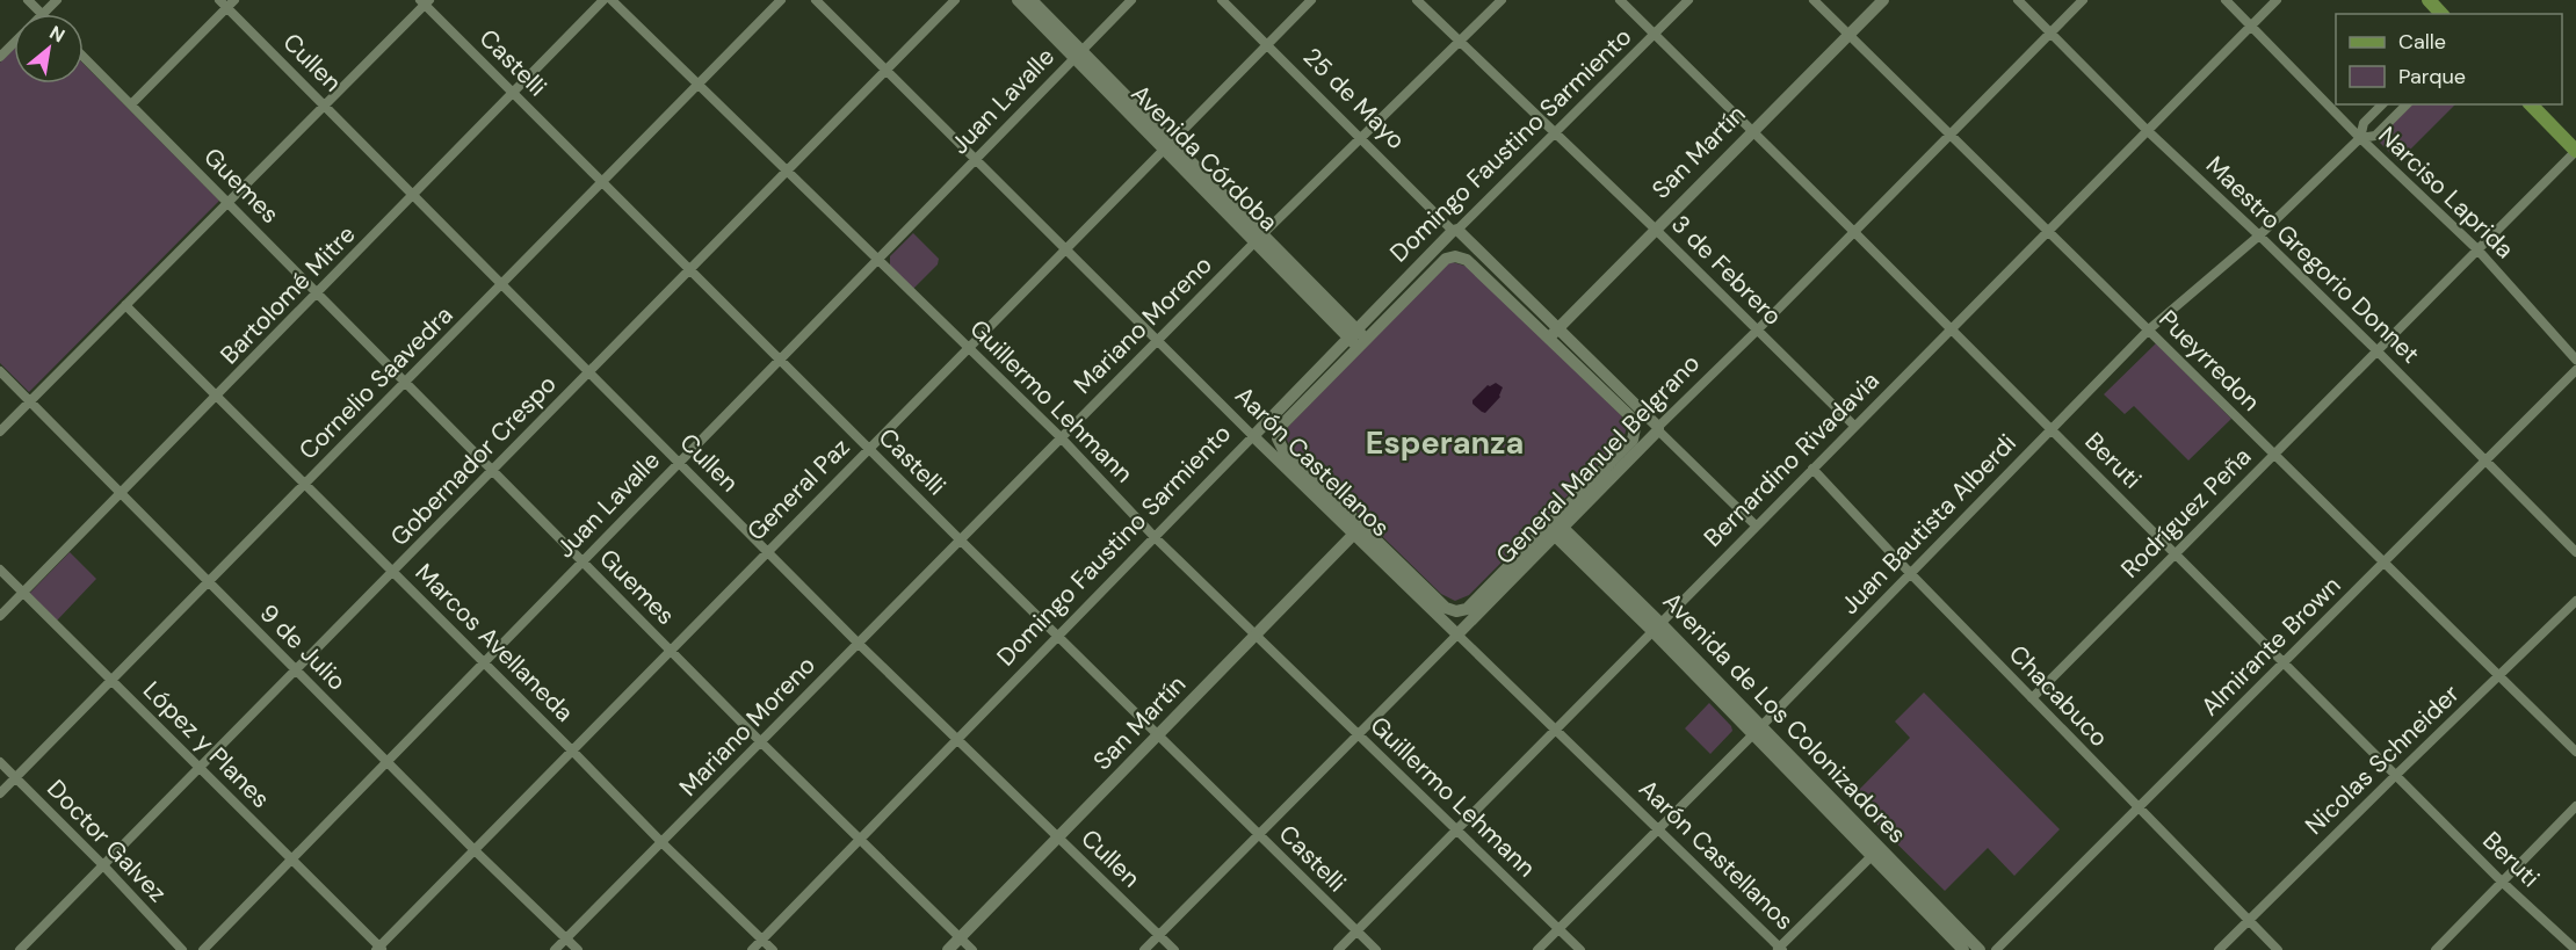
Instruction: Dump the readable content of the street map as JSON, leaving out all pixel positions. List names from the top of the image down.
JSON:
{
  "streets": {
    "main road": [
      "25 de Mayo",
      "Domingo Faustino Sarmiento",
      "San Martín",
      "Avenida Córdoba",
      "General Manuel Belgrano",
      "Aarón Castellanos",
      "Avenida de Los Colonizadores"
    ],
    "street": [
      "Cullen",
      "Castelli",
      "Juan Lavalle",
      "Guemes",
      "Narciso Laprida",
      "Maestro Gregorio Donnet",
      "3 de Febrero",
      "Bartolomé Mitre",
      "Mariano Moreno",
      "Pueyrredon",
      "Cornelio Saavedra",
      "Guillermo Lehmann",
      "Bernardino Rivadavia",
      "Gobernador Crespo",
      "Beruti",
      "General Paz",
      "Rodríguez Peña",
      "Juan Bautista Alberdi",
      "Marcos Avellaneda",
      "Almirante Brown",
      "9 de Julio",
      "Chacabuco",
      "López y Planes",
      "Nicolas Schneider",
      "Doctor Galvez"
    ]
  },
  "crossings": [
    ["Cullen", "Juan Lavalle"],
    ["Cullen", "Domingo Faustino Sarmiento"],
    ["Cullen", "San Martín"],
    ["Cullen", "Bartolomé Mitre"],
    ["Cullen", "Mariano Moreno"],
    ["Cullen", "Cornelio Saavedra"],
    ["Cullen", "General Manuel Belgrano"],
    ["Cullen", "Gobernador Crespo"],
    ["Cullen", "General Paz"],
    ["Castelli", "Juan Lavalle"],
    ["Castelli", "Domingo Faustino Sarmiento"],
    ["Castelli", "San Martín"],
    ["Castelli", "Bartolomé Mitre"],
    ["Castelli", "Mariano Moreno"],
    ["Castelli", "Cornelio Saavedra"],
    ["Castelli", "General Manuel Belgrano"],
    ["Castelli", "Bernardino Rivadavia"],
    ["Castelli", "Gobernador Crespo"],
    ["Castelli", "General Paz"],
    ["25 de Mayo", "Domingo Faustino Sarmiento"],
    ["25 de Mayo", "San Martín"],
    ["25 de Mayo", "Mariano Moreno"],
    ["25 de Mayo", "General Manuel Belgrano"],
    ["25 de Mayo", "Bernardino Rivadavia"],
    ["25 de Mayo", "General Paz"],
    ["Juan Lavalle", "Avenida Córdoba"],
    ["Juan Lavalle", "Guemes"],
    ["Juan Lavalle", "Guillermo Lehmann"],
    ["Juan Lavalle", "Aarón Castellanos"],
    ["Juan Lavalle", "Marcos Avellaneda"],
    ["Juan Lavalle", "9 de Julio"],
    ["Juan Lavalle", "López y Planes"],
    ["Domingo Faustino Sarmiento", "Avenida Córdoba"],
    ["Domingo Faustino Sarmiento", "Guemes"],
    ["Domingo Faustino Sarmiento", "3 de Febrero"],
    ["Domingo Faustino Sarmiento", "Guillermo Lehmann"],
    ["Domingo Faustino Sarmiento", "Beruti"],
    ["Domingo Faustino Sarmiento", "Aarón Castellanos"],
    ["Domingo Faustino Sarmiento", "Marcos Avellaneda"],
    ["San Martín", "Guemes"],
    ["San Martín", "3 de Febrero"],
    ["San Martín", "Pueyrredon"],
    ["San Martín", "Guillermo Lehmann"],
    ["San Martín", "Beruti"],
    ["San Martín", "Aarón Castellanos"],
    ["Avenida Córdoba", "Mariano Moreno"],
    ["Avenida Córdoba", "General Paz"],
    ["Guemes", "Bartolomé Mitre"],
    ["Guemes", "Mariano Moreno"],
    ["Guemes", "Cornelio Saavedra"],
    ["Guemes", "Gobernador Crespo"],
    ["Guemes", "General Paz"],
    ["Narciso Laprida", "Bernardino Rivadavia"],
    ["Narciso Laprida", "Rodríguez Peña"],
    ["Narciso Laprida", "Juan Bautista Alberdi"],
    ["Maestro Gregorio Donnet", "General Manuel Belgrano"],
    ["Maestro Gregorio Donnet", "Bernardino Rivadavia"],
    ["Maestro Gregorio Donnet", "Rodríguez Peña"],
    ["Maestro Gregorio Donnet", "Juan Bautista Alberdi"],
    ["Maestro Gregorio Donnet", "Almirante Brown"],
    ["3 de Febrero", "Mariano Moreno"],
    ["3 de Febrero", "General Manuel Belgrano"],
    ["3 de Febrero", "Bernardino Rivadavia"],
    ["Bartolomé Mitre", "Marcos Avellaneda"],
    ["Bartolomé Mitre", "9 de Julio"],
    ["Bartolomé Mitre", "López y Planes"],
    ["Mariano Moreno", "Guillermo Lehmann"],
    ["Mariano Moreno", "Aarón Castellanos"],
    ["Mariano Moreno", "Marcos Avellaneda"],
    ["Mariano Moreno", "9 de Julio"],
    ["Pueyrredon", "General Manuel Belgrano"],
    ["Pueyrredon", "Bernardino Rivadavia"],
    ["Pueyrredon", "Rodríguez Peña"],
    ["Pueyrredon", "Juan Bautista Alberdi"],
    ["Pueyrredon", "Almirante Brown"],
    ["Pueyrredon", "Nicolas Schneider"],
    ["Cornelio Saavedra", "Guillermo Lehmann"],
    ["Cornelio Saavedra", "Marcos Avellaneda"],
    ["Cornelio Saavedra", "9 de Julio"],
    ["Cornelio Saavedra", "López y Planes"],
    ["Cornelio Saavedra", "Doctor Galvez"],
    ["Guillermo Lehmann", "General Manuel Belgrano"],
    ["Guillermo Lehmann", "Bernardino Rivadavia"],
    ["Guillermo Lehmann", "Gobernador Crespo"],
    ["Guillermo Lehmann", "General Paz"],
    ["Guillermo Lehmann", "Juan Bautista Alberdi"],
    ["General Manuel Belgrano", "Beruti"],
    ["General Manuel Belgrano", "Aarón Castellanos"],
    ["General Manuel Belgrano", "Avenida de Los Colonizadores"],
    ["Bernardino Rivadavia", "Beruti"],
    ["Bernardino Rivadavia", "Aarón Castellanos"],
    ["Bernardino Rivadavia", "Chacabuco"],
    ["Bernardino Rivadavia", "Avenida de Los Colonizadores"],
    ["Gobernador Crespo", "Aarón Castellanos"],
    ["Gobernador Crespo", "Marcos Avellaneda"],
    ["Gobernador Crespo", "9 de Julio"],
    ["Gobernador Crespo", "López y Planes"],
    ["Gobernador Crespo", "Doctor Galvez"],
    ["Beruti", "Rodríguez Peña"],
    ["Beruti", "Juan Bautista Alberdi"],
    ["Beruti", "Almirante Brown"],
    ["Beruti", "Nicolas Schneider"],
    ["Aarón Castellanos", "General Paz"],
    ["Aarón Castellanos", "Juan Bautista Alberdi"],
    ["General Paz", "Marcos Avellaneda"],
    ["General Paz", "9 de Julio"],
    ["General Paz", "López y Planes"],
    ["Rodríguez Peña", "Chacabuco"],
    ["Juan Bautista Alberdi", "Chacabuco"],
    ["Juan Bautista Alberdi", "Avenida de Los Colonizadores"],
    ["Almirante Brown", "Chacabuco"],
    ["Chacabuco", "Nicolas Schneider"]
  ],
  "districts": ["Esperanza"],
  "legend": ["Calle", "Parque"],
  "north": "top right"
}
